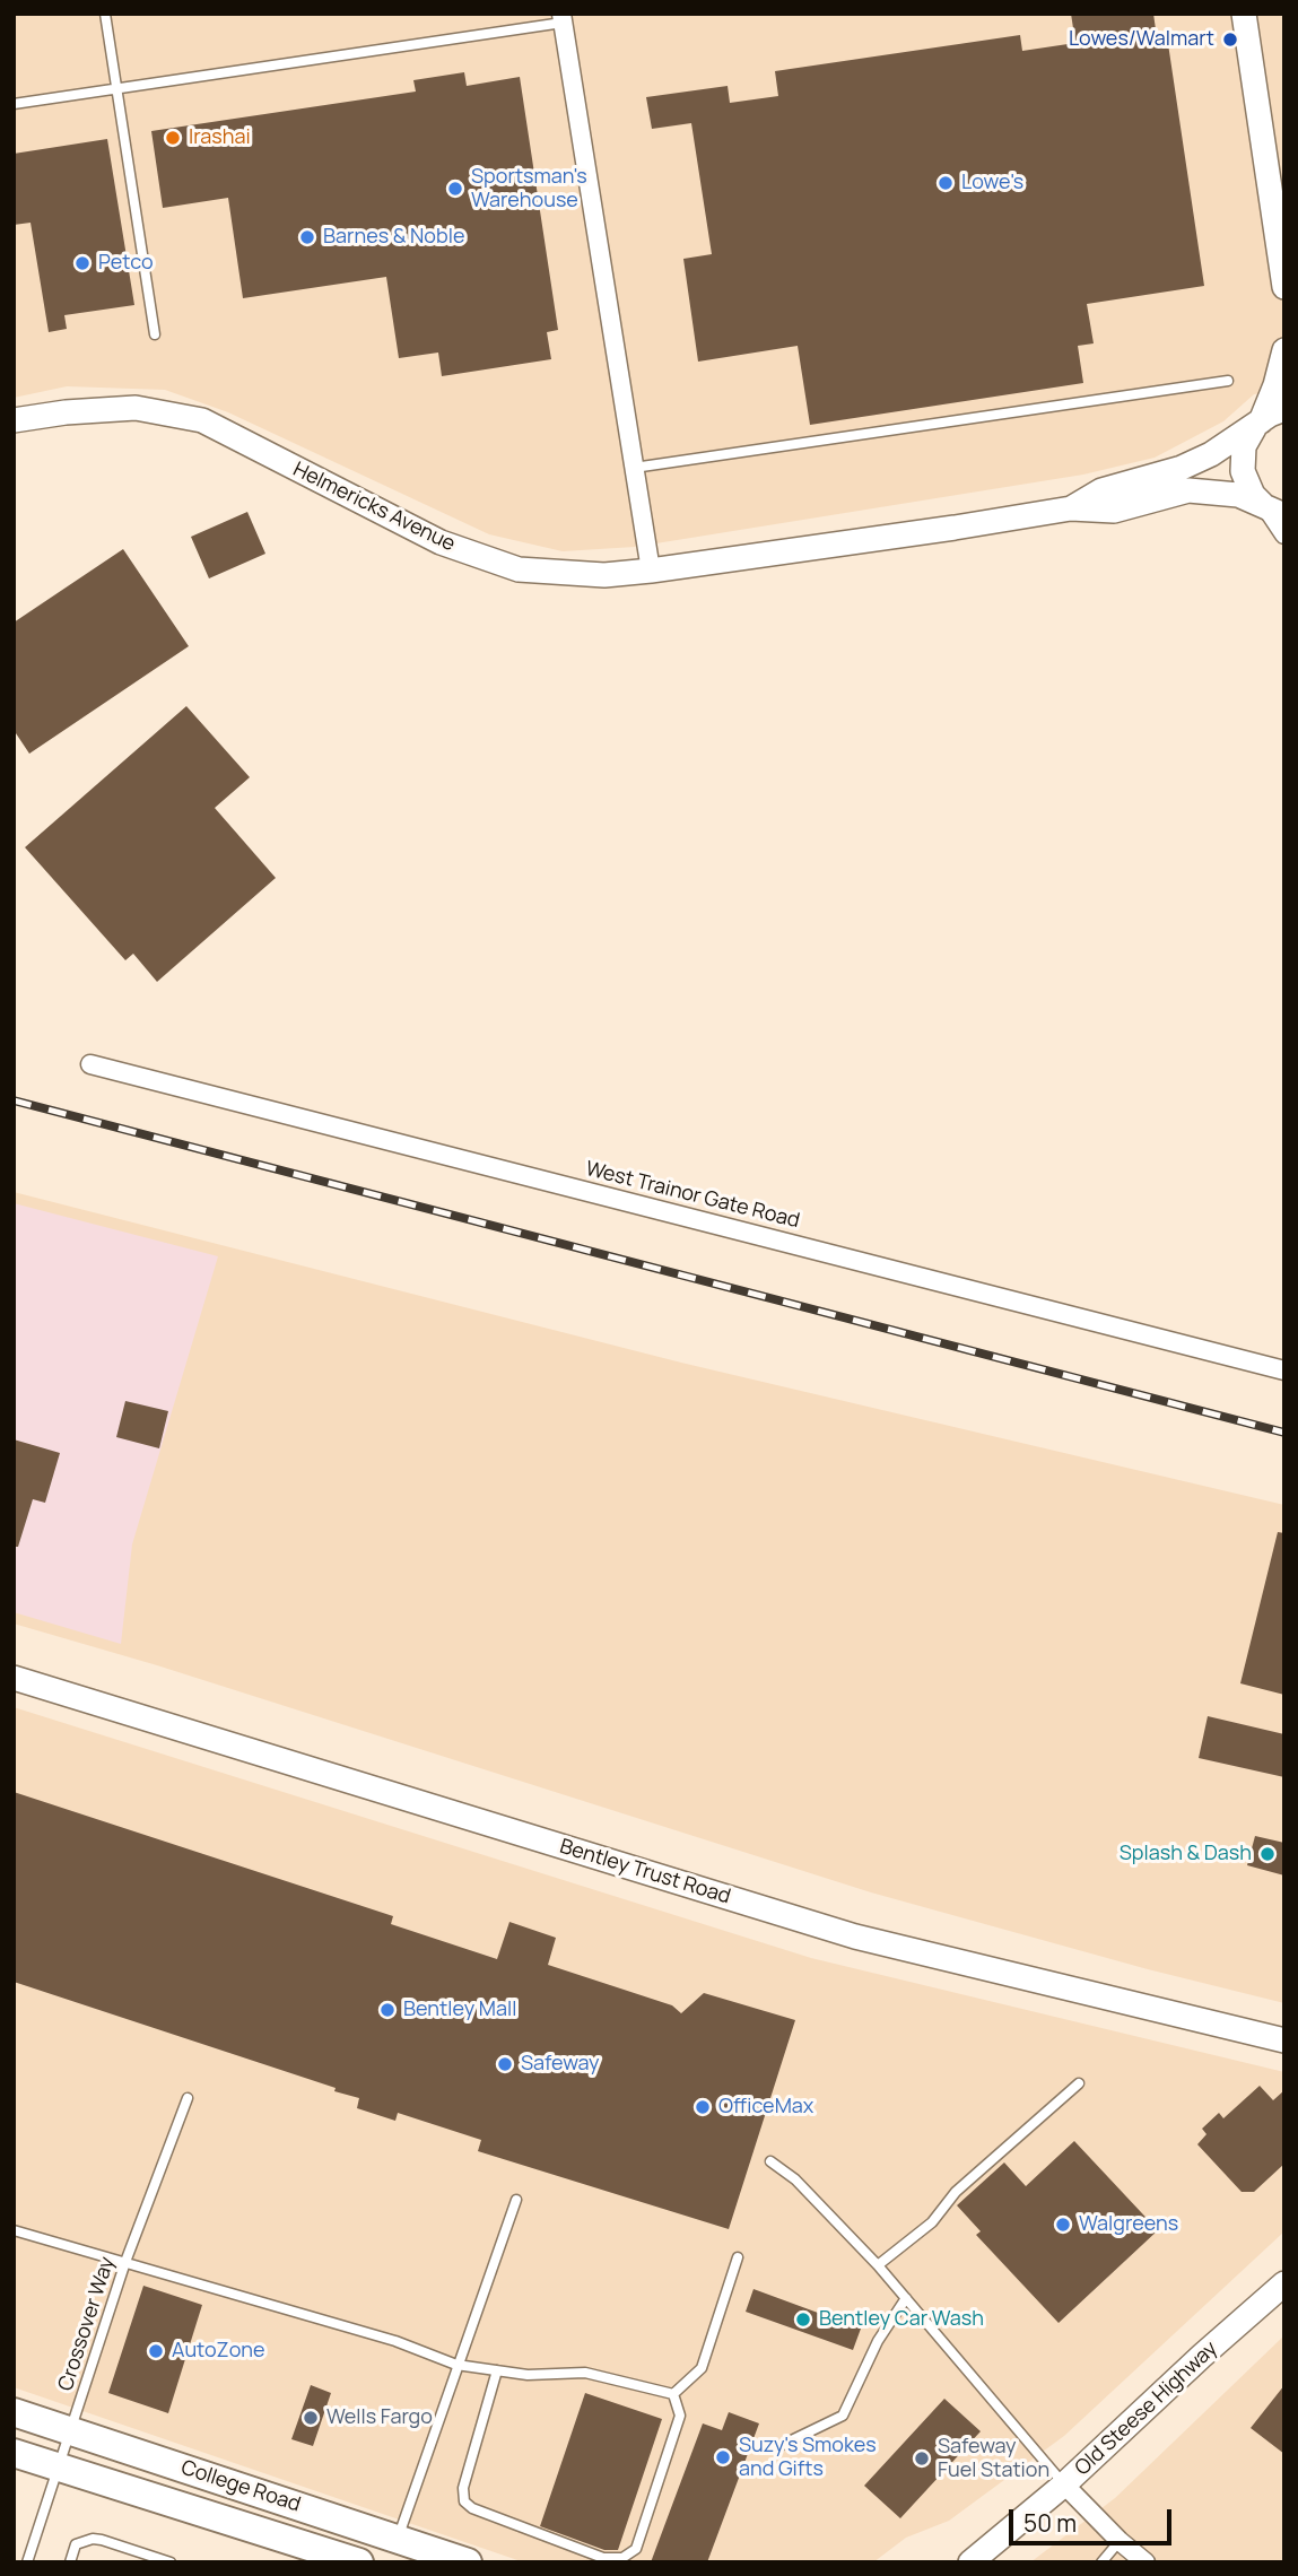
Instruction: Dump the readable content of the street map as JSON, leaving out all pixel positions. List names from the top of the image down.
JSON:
{
  "streets": {
    "main road": ["College Road"],
    "street": [
      "Helmericks Avenue",
      "West Trainor Gate Road",
      "Bentley Trust Road",
      "Old Steese Highway"
    ],
    "lane": ["Crossover Way"]
  },
  "crossings": [
    ["Crossover Way", "College Road"]
  ],
  "places": [
    "Lowes/Walmart",
    "Irashai",
    "Lowe's",
    "Sportsman's Warehouse",
    "Barnes & Noble",
    "Petco",
    "Splash & Dash",
    "Bentley Mall",
    "Safeway",
    "OfficeMax",
    "Walgreens",
    "Bentley Car Wash",
    "AutoZone",
    "Wells Fargo",
    "Suzy's Smokes and Gifts",
    "Safeway Fuel Station"
  ],
  "scale_bar": "50 m"
}
